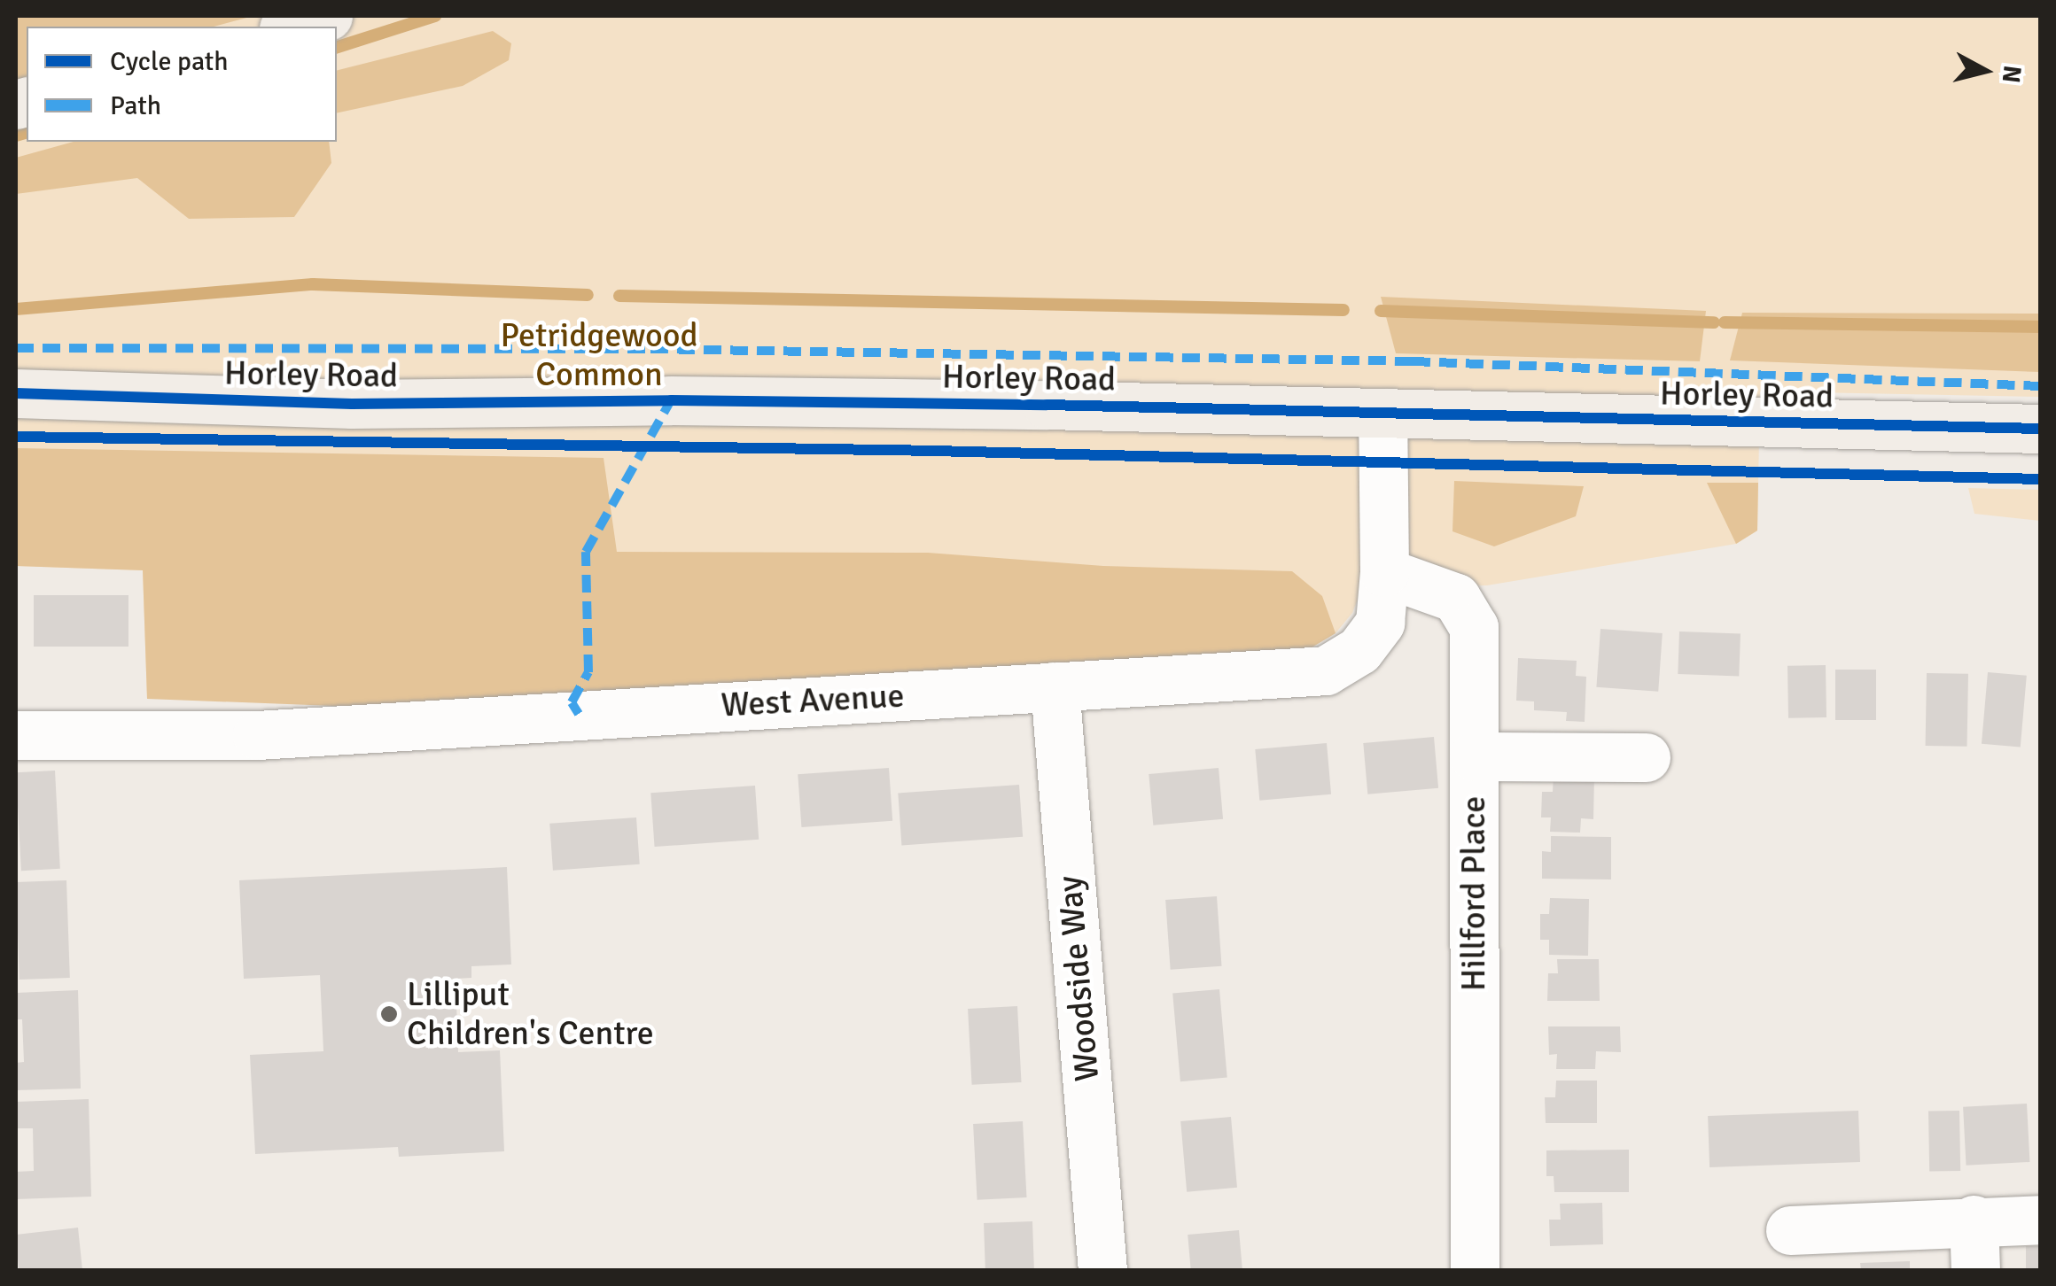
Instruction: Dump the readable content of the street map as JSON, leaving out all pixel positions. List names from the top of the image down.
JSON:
{
  "streets": {
    "main road": ["Horley Road"],
    "street": ["West Avenue", "Hillford Place", "Woodside Way"]
  },
  "crossings": [
    ["Horley Road", "West Avenue"],
    ["West Avenue", "Hillford Place"],
    ["West Avenue", "Woodside Way"]
  ],
  "parks": ["Petridgewood Common"],
  "places": ["Lilliput Children's Centre"],
  "legend": ["Cycle path", "Path"],
  "north": "right"
}
